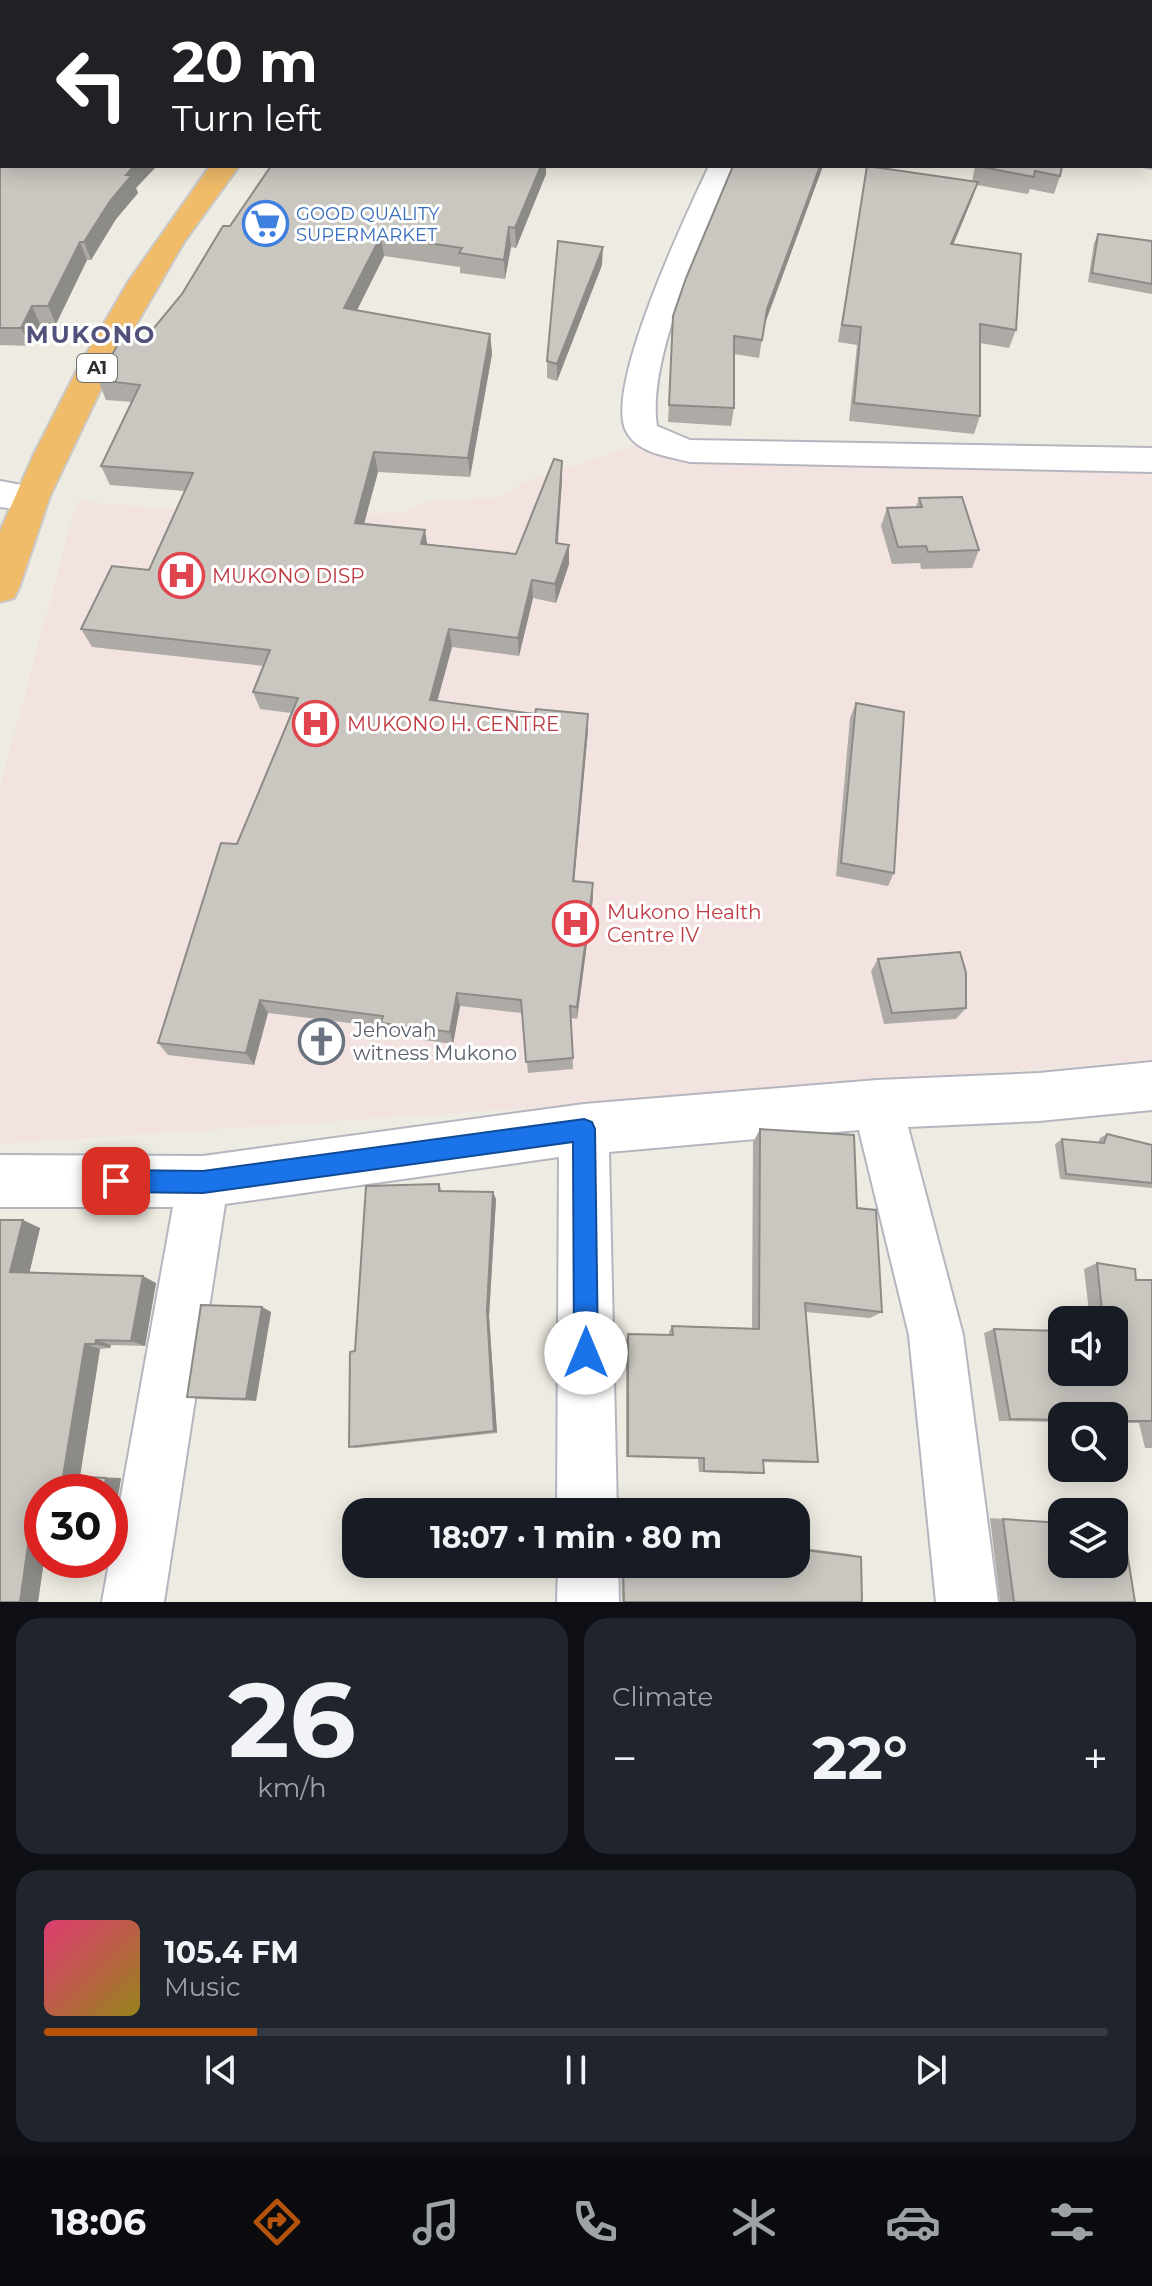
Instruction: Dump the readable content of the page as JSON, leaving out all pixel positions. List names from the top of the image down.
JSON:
{
  "streets": {
    "highway": ["A1"]
  },
  "districts": ["MUKONO"],
  "places": {
    "supermarket": ["GOOD QUALITY SUPERMARKET"],
    "hospital": ["MUKONO DISP", "MUKONO H. CENTRE", "Mukono Health Centre IV"],
    "church": ["Jehovah witness Mukono"]
  },
  "page": {
    "turn": ["20 m", "Turn left"],
    "limit": "30",
    "trip": "18:07 · 1 min · 80 m",
    "tile": [
      ["26", "km/h"],
      "Climate"
    ],
    "heat": ["−", "22°", "+"],
    "song": ["105.4 FM", "Music"],
    "tabs": "18:06"
  }
}
